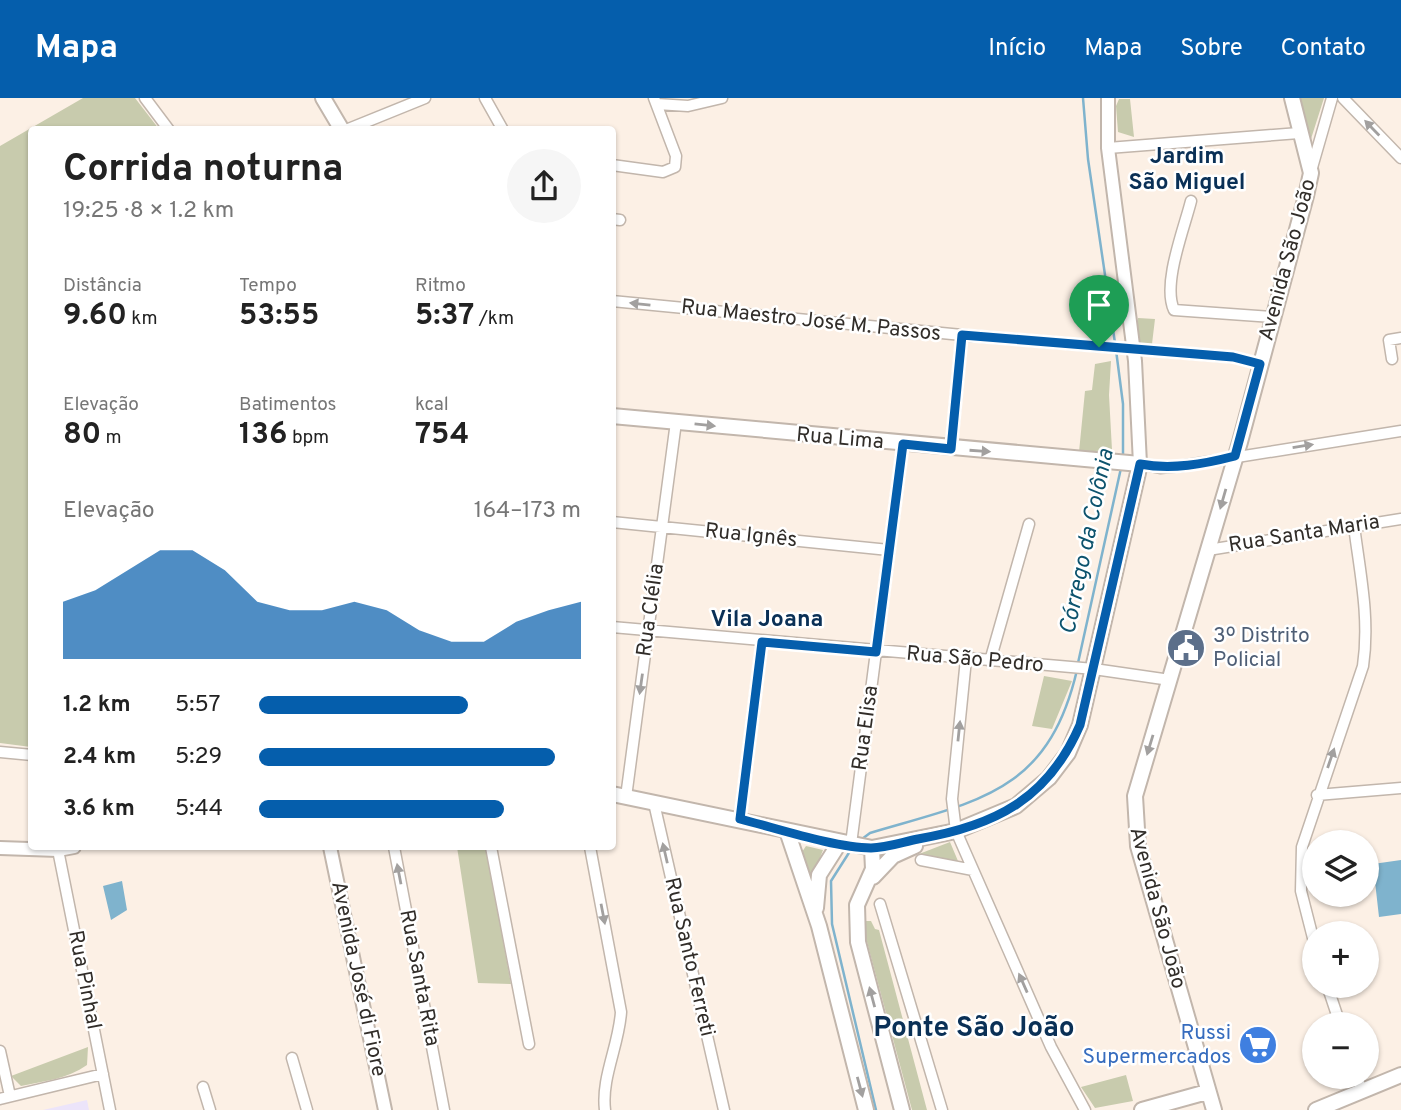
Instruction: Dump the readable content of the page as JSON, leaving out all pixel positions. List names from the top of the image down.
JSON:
{
  "streets": {
    "main road": ["Avenida São João", "Rua Lima"],
    "street": [
      "Rua Maestro José M. Passos",
      "Rua Santa Maria",
      "Rua Ignês",
      "Rua Clélia",
      "Rua São Pedro",
      "Rua Elisa",
      "Rua Santo Ferreti",
      "Rua Santa Rita",
      "Avenida José di Fiore",
      "Rua Pinhal"
    ]
  },
  "crossings": [
    ["Avenida São João", "Rua Maestro José M. Passos"],
    ["Avenida São João", "Rua Santa Maria"],
    ["Avenida São João", "Rua São Pedro"],
    ["Rua Lima", "Rua Clélia"],
    ["Rua Lima", "Rua Elisa"],
    ["Rua Ignês", "Rua Clélia"],
    ["Rua Ignês", "Rua Elisa"],
    ["Rua Clélia", "Rua São Pedro"],
    ["Rua São Pedro", "Rua Elisa"]
  ],
  "one_way": [
    "Avenida São João",
    "Rua Maestro José M. Passos",
    "Rua Lima",
    "Rua Clélia",
    "Rua Santa Rita"
  ],
  "districts": ["Jardim São Miguel", "Vila Joana", "Ponte São João"],
  "water": ["Córrego da Colônia"],
  "places": {
    "public building": ["3º Distrito Policial"],
    "supermarket": ["Russi Supermercados"]
  },
  "page": {
    "header": "Mapa",
    "nav": [
      "Início",
      "Mapa",
      "Sobre",
      "Contato"
    ],
    "heading": ["Corrida noturna", "19:25 · 8 × 1.2 km"],
    "stats": [
      ["Distância", "9.60 km"],
      ["Tempo", "53:55"],
      ["Ritmo", "5:37 /km"],
      ["Elevação", "80 m"],
      ["Batimentos", "136 bpm"],
      ["kcal", "754"]
    ],
    "chart": ["Elevação", "164–173 m"],
    "list": [
      {
        "name": "1.2 km",
        "note": "5:57"
      },
      {
        "name": "2.4 km",
        "note": "5:29"
      },
      {
        "name": "3.6 km",
        "note": "5:44"
      }
    ],
    "map_buttons": ["+", "−"]
  }
}
